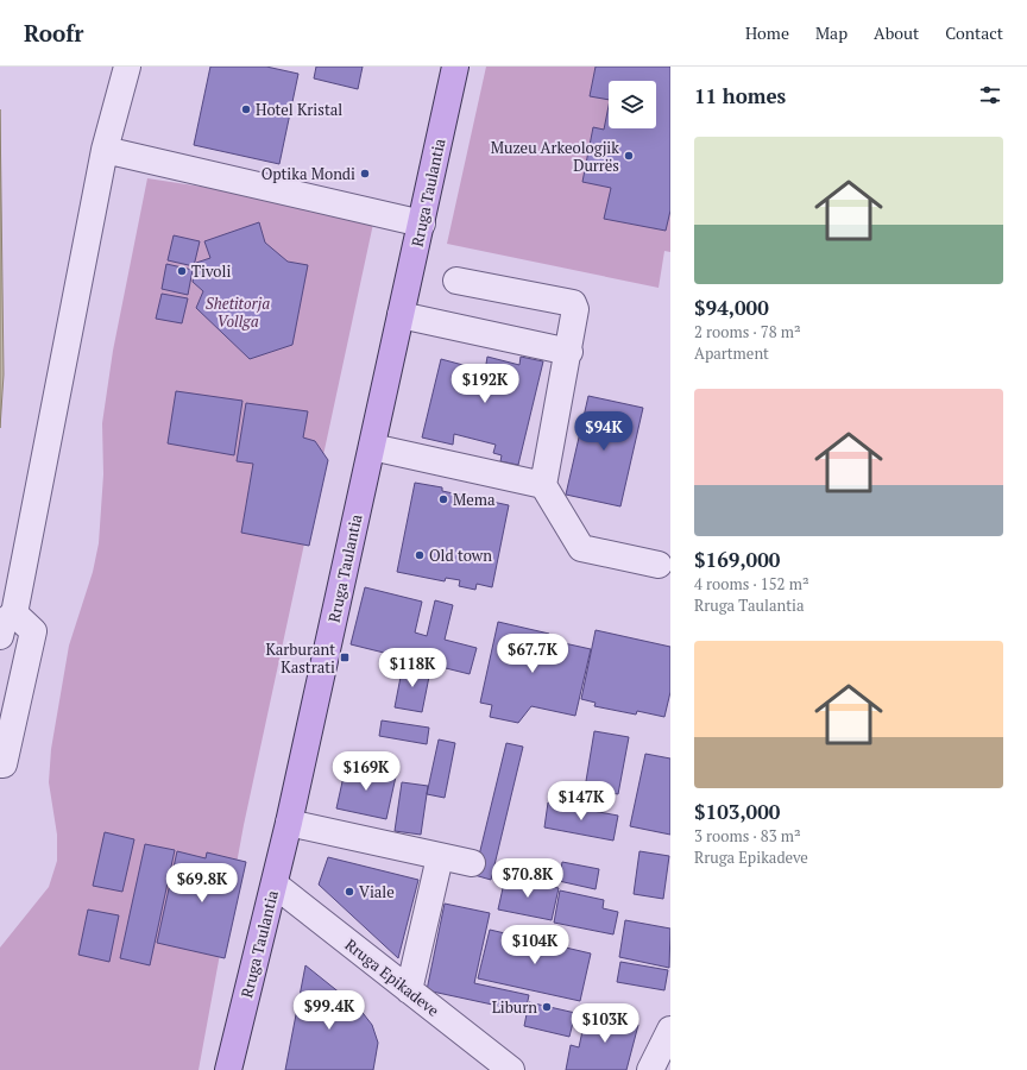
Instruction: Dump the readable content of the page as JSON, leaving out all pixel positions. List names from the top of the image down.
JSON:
{
  "streets": {
    "main road": ["Rruga Taulantia"],
    "street": ["Rruga Epikadeve"]
  },
  "crossings": [
    ["Rruga Taulantia", "Rruga Epikadeve"]
  ],
  "parks": ["Shetitorja Vollga"],
  "places": {
    "other": [
      "Hotel Kristal",
      "Muzeu Arkeologjik Durrës",
      "Optika Mondi",
      "Tivoli",
      "Mema",
      "Old town",
      "Viale",
      "Liburn"
    ],
    "transit": ["Karburant Kastrati"]
  },
  "page": {
    "header": "Roofr",
    "nav": [
      "Home",
      "Map",
      "About",
      "Contact"
    ],
    "heading": "11 homes",
    "list": [
      {
        "name": "$94,000",
        "note": "2 rooms · 78 m² · Apartment"
      },
      {
        "name": "$169,000",
        "note": "4 rooms · 152 m² · Rruga Taulantia"
      },
      {
        "name": "$103,000",
        "note": "3 rooms · 83 m² · Rruga Epikadeve"
      }
    ],
    "price": [
      "$192K",
      "$94K",
      "$67.7K",
      "$118K",
      "$169K",
      "$147K",
      "$70.8K",
      "$69.8K",
      "$104K",
      "$99.4K",
      "$103K"
    ]
  }
}
